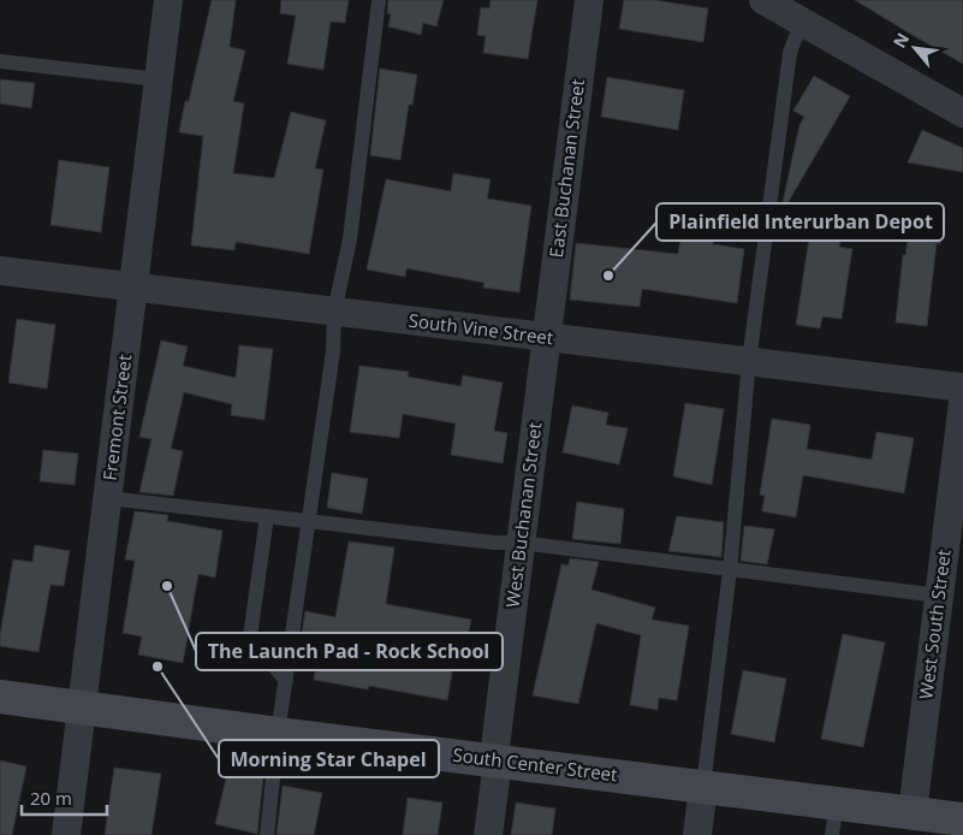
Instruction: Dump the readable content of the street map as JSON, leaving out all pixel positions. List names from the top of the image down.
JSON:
{
  "streets": {
    "main road": ["South Center Street"],
    "street": [
      "East Buchanan Street",
      "South Vine Street",
      "Fremont Street",
      "West Buchanan Street",
      "West South Street"
    ]
  },
  "crossings": [
    ["East Buchanan Street", "South Vine Street"],
    ["East Buchanan Street", "West Buchanan Street"],
    ["South Vine Street", "Fremont Street"],
    ["South Vine Street", "West Buchanan Street"],
    ["Fremont Street", "South Center Street"],
    ["West Buchanan Street", "South Center Street"],
    ["West South Street", "South Center Street"]
  ],
  "places": ["Plainfield Interurban Depot", "The Launch Pad - Rock School", "Morning Star Chapel"],
  "scale_bar": "20 m",
  "north": "top left"
}
